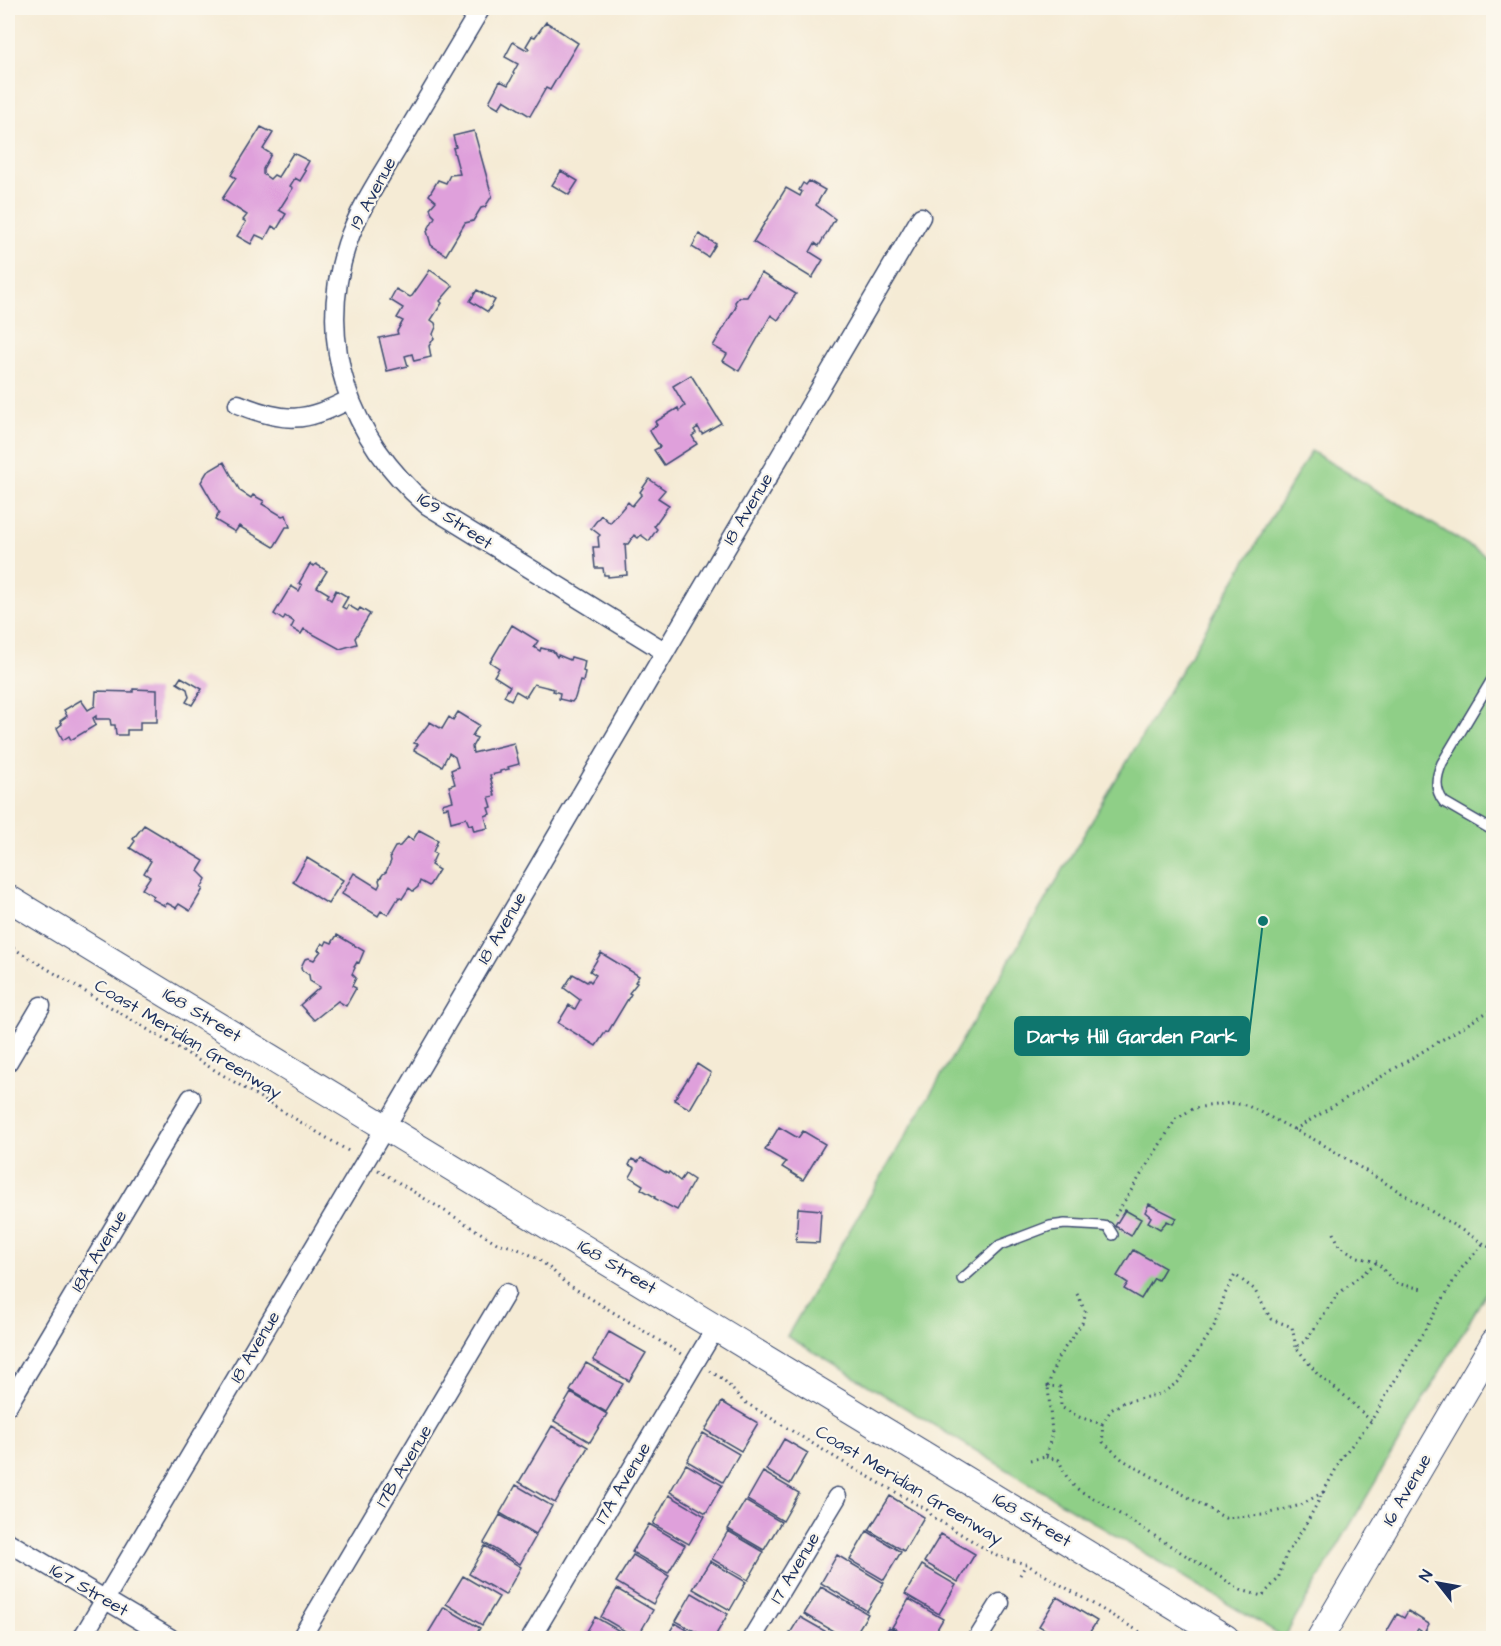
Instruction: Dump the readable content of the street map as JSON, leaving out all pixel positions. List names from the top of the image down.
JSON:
{
  "streets": {
    "main road": ["168 Street", "16 Avenue"],
    "street": [
      "19 Avenue",
      "18 Avenue",
      "169 Street",
      "18A Avenue",
      "17B Avenue",
      "17A Avenue",
      "17 Avenue",
      "167 Street"
    ],
    "path": ["Coast Meridian Greenway"]
  },
  "crossings": [
    ["19 Avenue", "169 Street"],
    ["18 Avenue", "169 Street"],
    ["18 Avenue", "168 Street"],
    ["18 Avenue", "167 Street"],
    ["168 Street", "17A Avenue"]
  ],
  "places": ["Darts Hill Garden Park"],
  "north": "top left"
}
